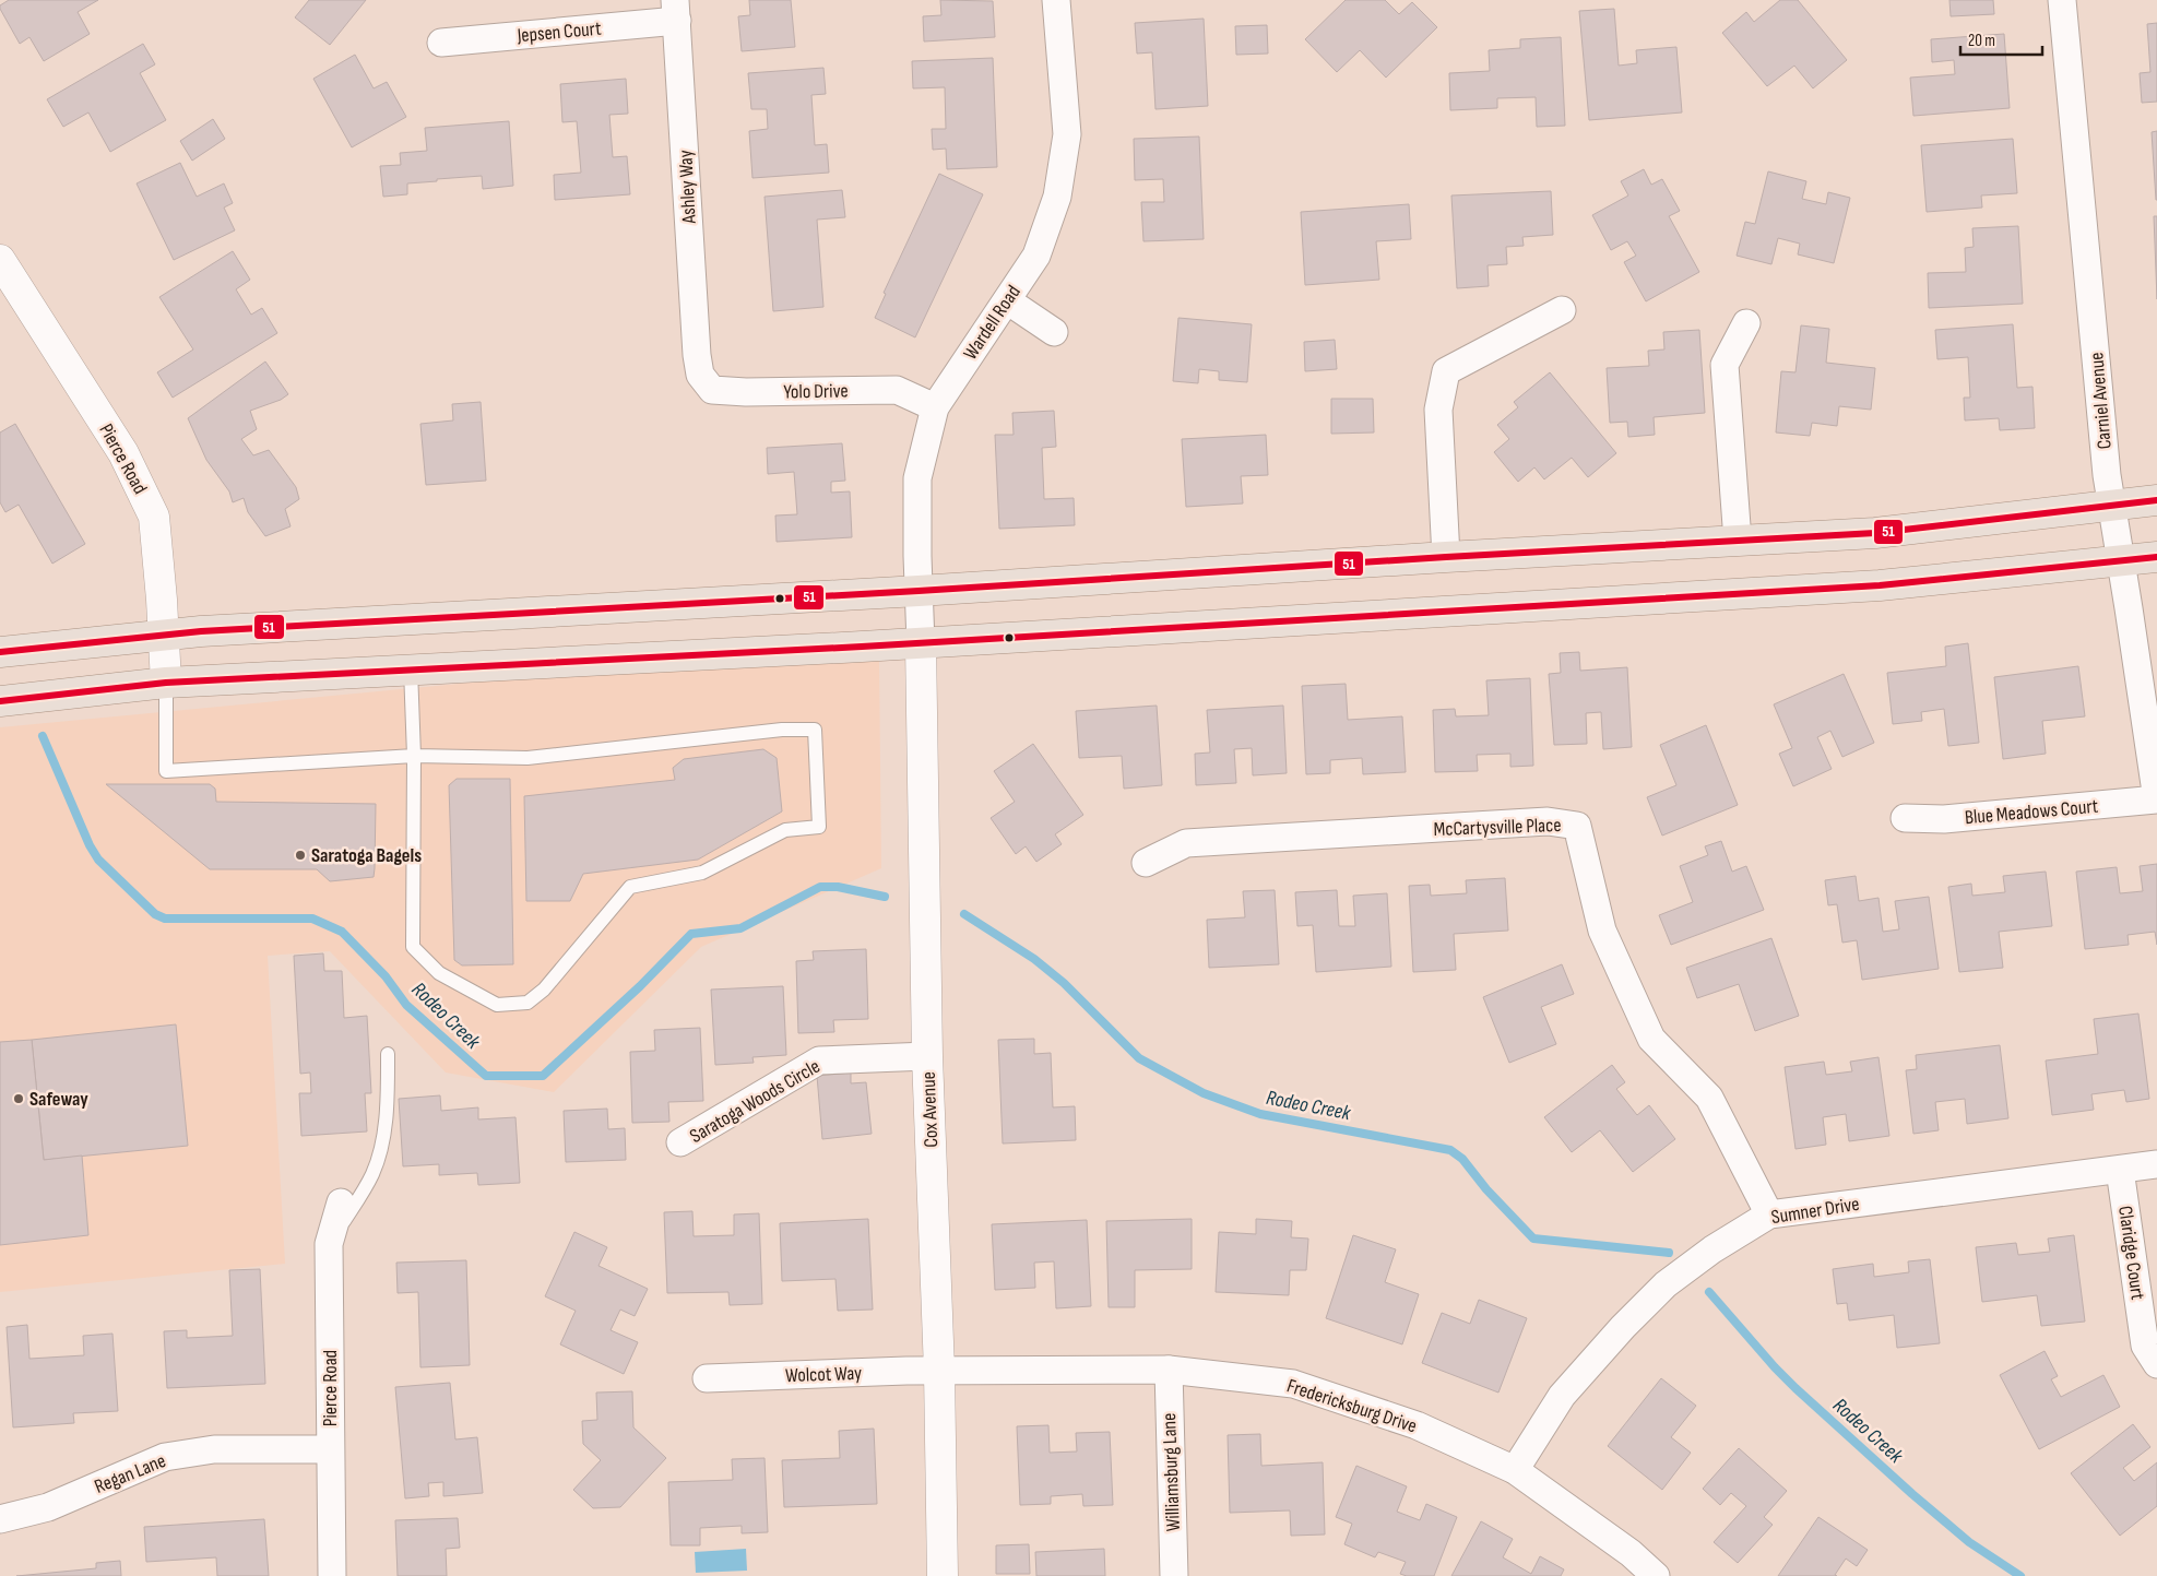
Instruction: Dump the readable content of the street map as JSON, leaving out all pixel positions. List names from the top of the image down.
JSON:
{
  "streets": {
    "main road": ["Pierce Road", "Cox Avenue"],
    "street": [
      "Jepsen Court",
      "Ashley Way",
      "Wardell Road",
      "Yolo Drive",
      "Carniel Avenue",
      "Blue Meadows Court",
      "McCartysville Place",
      "Saratoga Woods Circle",
      "Sumner Drive",
      "Claridge Court",
      "Wolcot Way",
      "Fredericksburg Drive",
      "Williamsburg Lane",
      "Regan Lane"
    ]
  },
  "crossings": [
    ["Jepsen Court", "Ashley Way"],
    ["Ashley Way", "Yolo Drive"],
    ["Wardell Road", "Yolo Drive"],
    ["Wardell Road", "Cox Avenue"],
    ["Carniel Avenue", "Blue Meadows Court"],
    ["Pierce Road", "Regan Lane"],
    ["McCartysville Place", "Sumner Drive"],
    ["Saratoga Woods Circle", "Cox Avenue"],
    ["Cox Avenue", "Wolcot Way"],
    ["Cox Avenue", "Fredericksburg Drive"],
    ["Sumner Drive", "Claridge Court"],
    ["Sumner Drive", "Fredericksburg Drive"],
    ["Wolcot Way", "Fredericksburg Drive"],
    ["Fredericksburg Drive", "Williamsburg Lane"]
  ],
  "water": ["Rodeo Creek"],
  "places": ["Saratoga Bagels", "Safeway"],
  "lines": ["transit line 51"],
  "scale_bar": "20 m"
}
